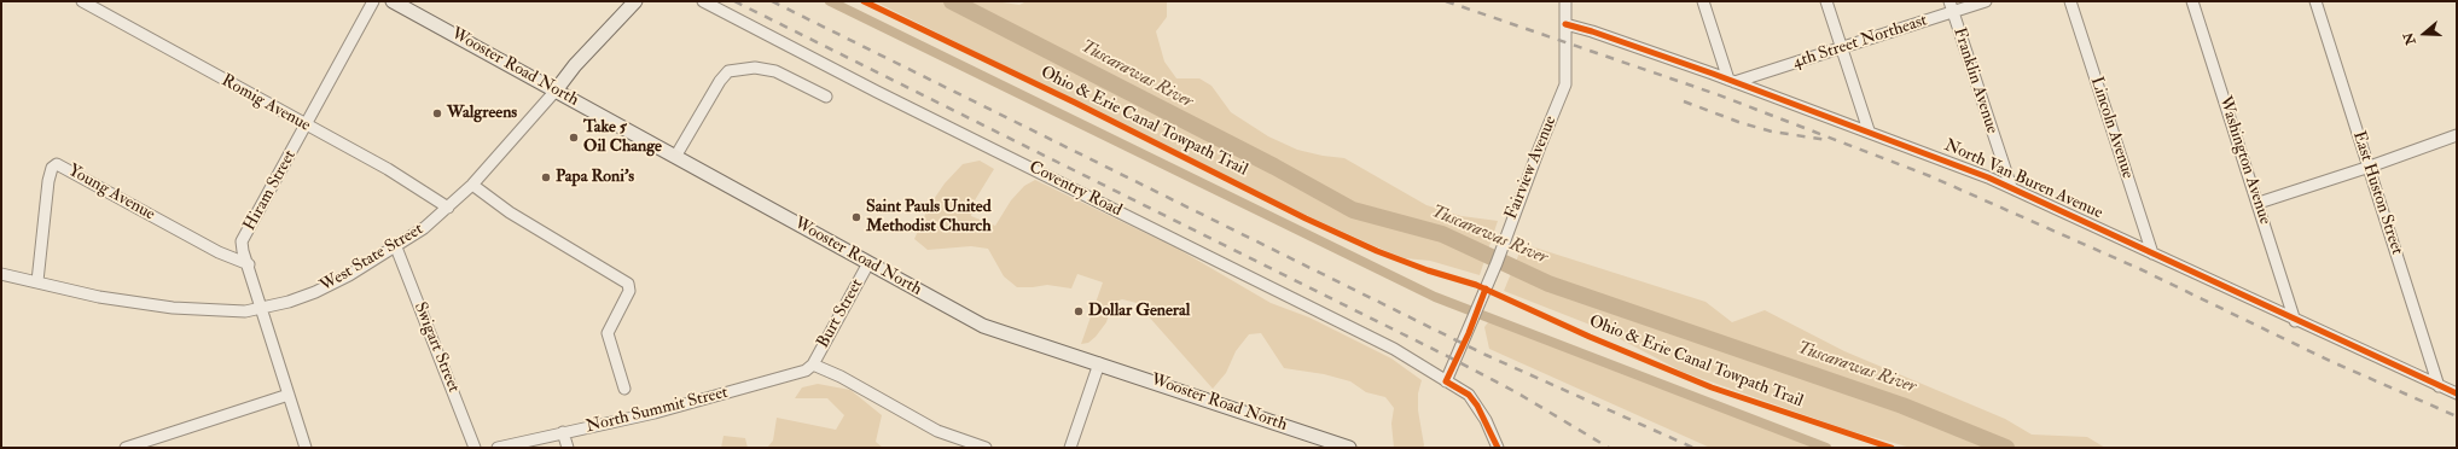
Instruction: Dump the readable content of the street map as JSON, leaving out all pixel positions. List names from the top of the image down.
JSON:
{
  "streets": {
    "main road": ["Wooster Road North", "West State Street"],
    "street": [
      "4th Street Northeast",
      "Franklin Avenue",
      "Romig Avenue",
      "Lincoln Avenue",
      "Washington Avenue",
      "Fairview Avenue",
      "North Van Buren Avenue",
      "Coventry Road",
      "Hiram Street",
      "Young Avenue",
      "East Huston Street",
      "Burt Street",
      "Swigart Street",
      "North Summit Street"
    ],
    "cycle path": ["Ohio & Erie Canal Towpath Trail"]
  },
  "crossings": [
    ["4th Street Northeast", "Franklin Avenue"],
    ["4th Street Northeast", "North Van Buren Avenue"],
    ["Wooster Road North", "West State Street"],
    ["Wooster Road North", "Burt Street"],
    ["Franklin Avenue", "North Van Buren Avenue"],
    ["Romig Avenue", "Hiram Street"],
    ["Romig Avenue", "West State Street"],
    ["Lincoln Avenue", "North Van Buren Avenue"],
    ["Washington Avenue", "North Van Buren Avenue"],
    ["Fairview Avenue", "North Van Buren Avenue"],
    ["Fairview Avenue", "Coventry Road"],
    ["North Van Buren Avenue", "East Huston Street"],
    ["Hiram Street", "Young Avenue"],
    ["Hiram Street", "West State Street"],
    ["Young Avenue", "West State Street"],
    ["West State Street", "Swigart Street"],
    ["Burt Street", "North Summit Street"]
  ],
  "water": ["Tuscarawas River"],
  "places": [
    "Walgreens",
    "Take 5 Oil Change",
    "Papa Roni's",
    "Saint Pauls United Methodist Church",
    "Dollar General"
  ],
  "north": "left"
}
